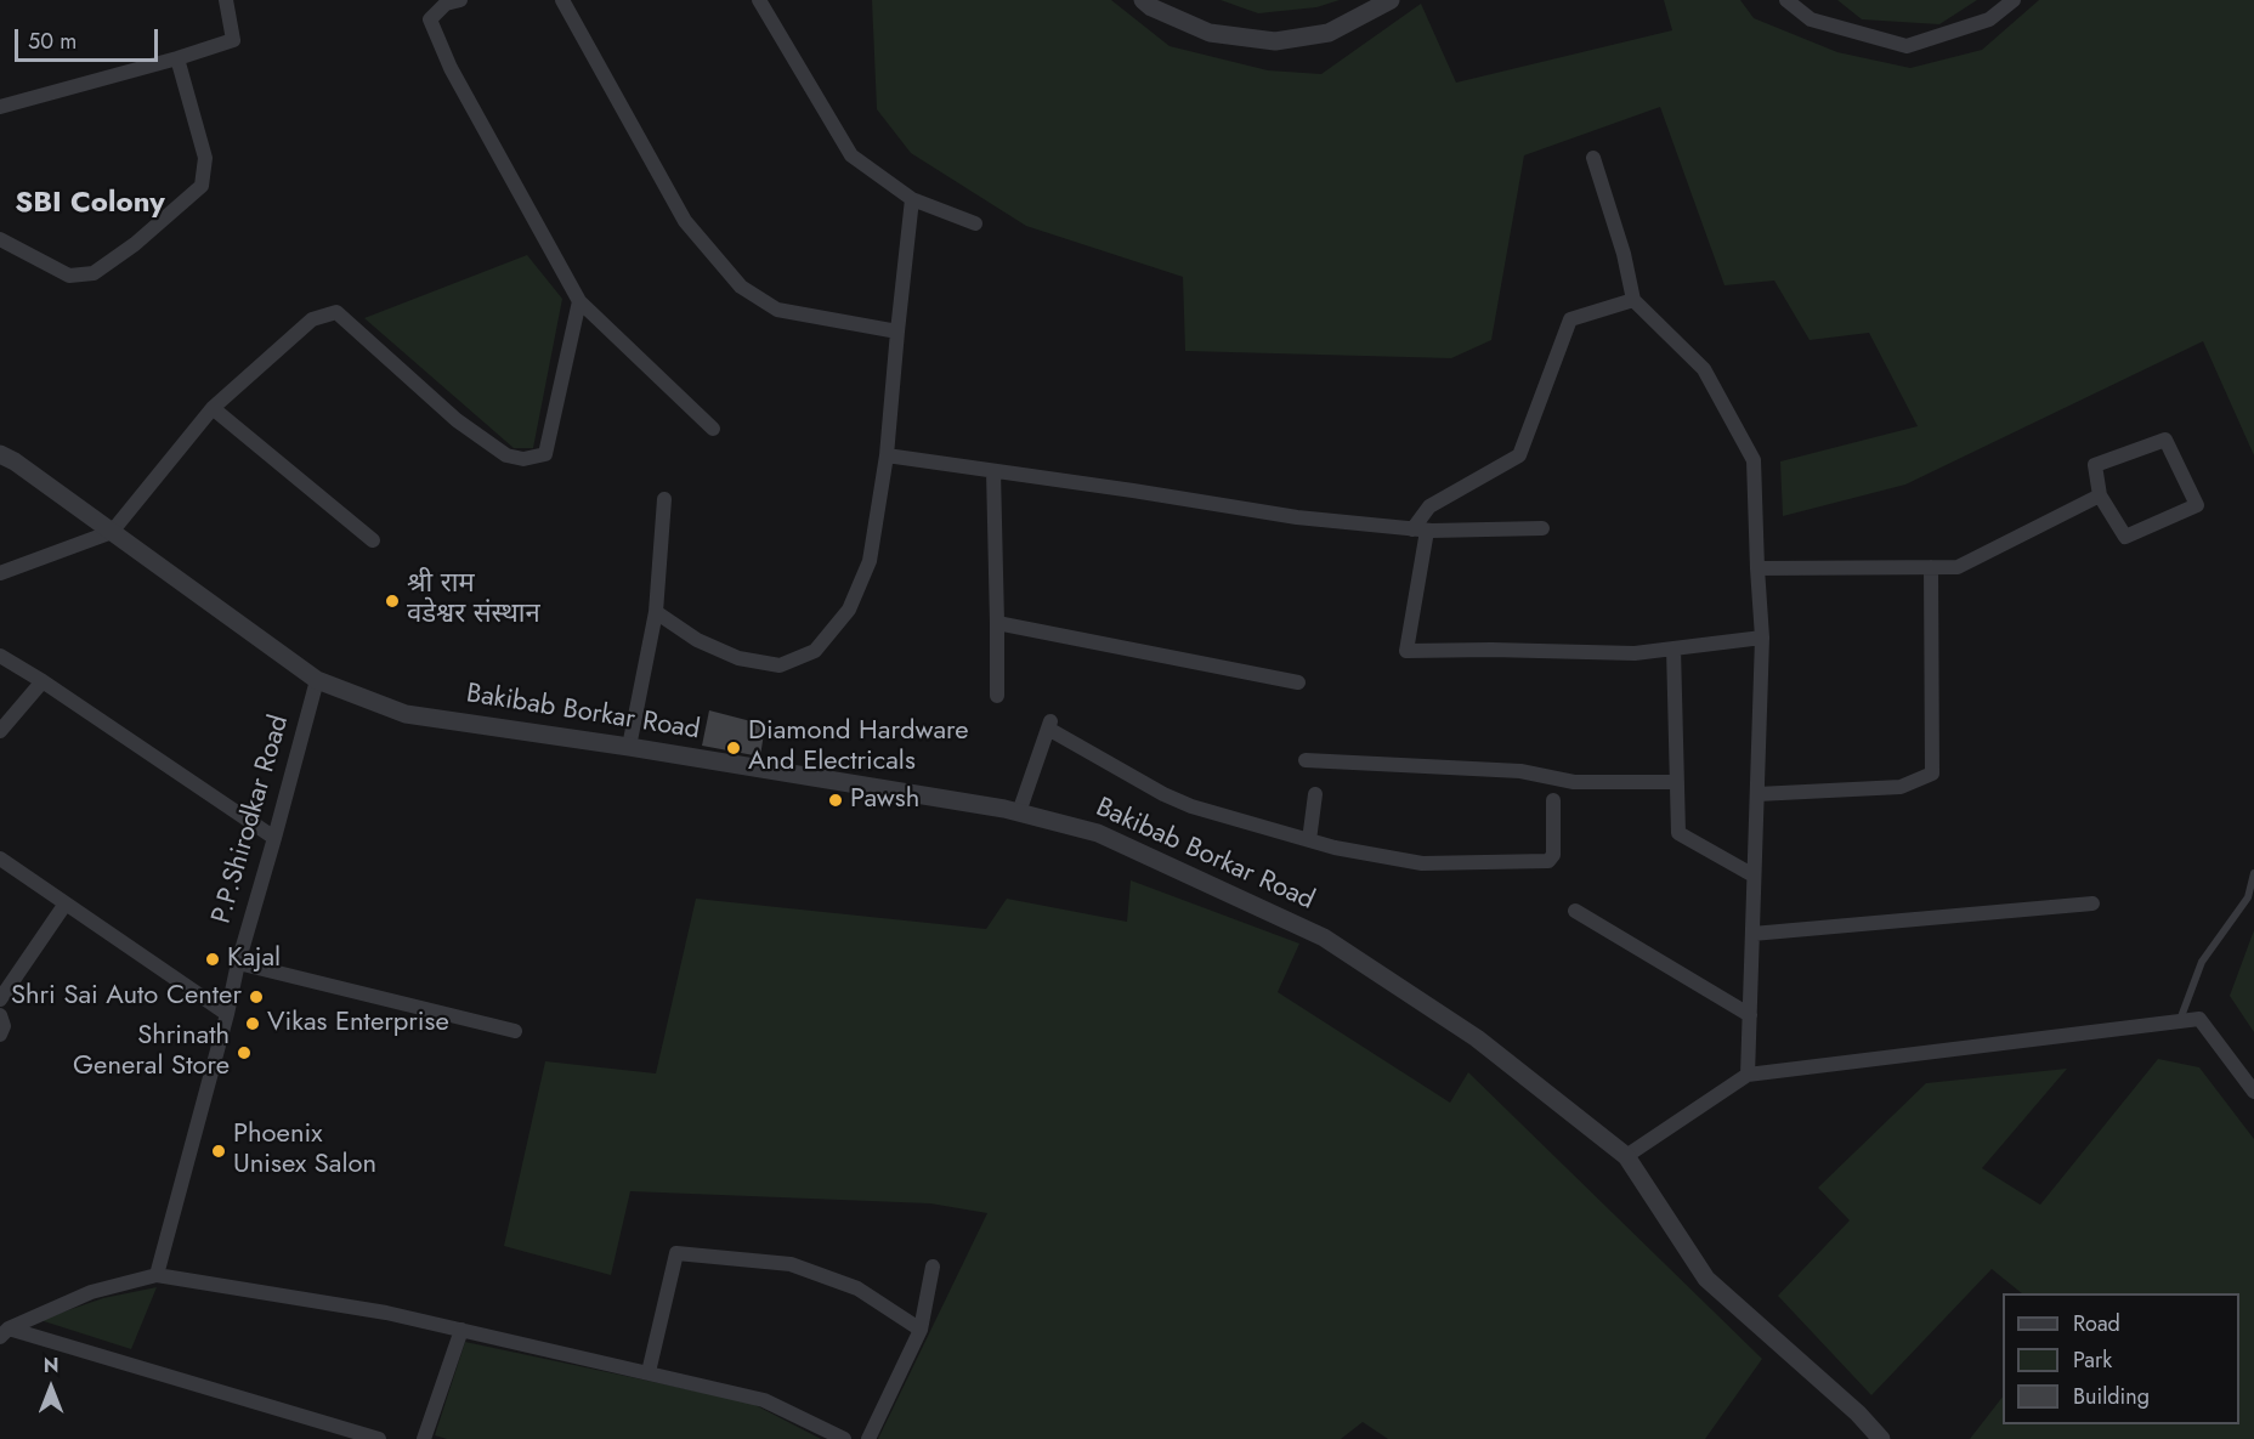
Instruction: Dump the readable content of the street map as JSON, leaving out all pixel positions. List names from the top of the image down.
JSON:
{
  "streets": {
    "street": ["Bakibab Borkar Road", "P.P.Shirodkar Road"]
  },
  "crossings": [
    ["Bakibab Borkar Road", "P.P.Shirodkar Road"]
  ],
  "districts": ["SBI Colony"],
  "places": [
    "श्री राम वडेश्वर संस्थान",
    "Diamond Hardware And Electricals",
    "Pawsh",
    "Kajal",
    "Shri Sai Auto Center",
    "Vikas Enterprise",
    "Shrinath General Store",
    "Phoenix Unisex Salon"
  ],
  "legend": ["Road", "Park", "Building"],
  "scale_bar": "50 m",
  "north": "top"
}
